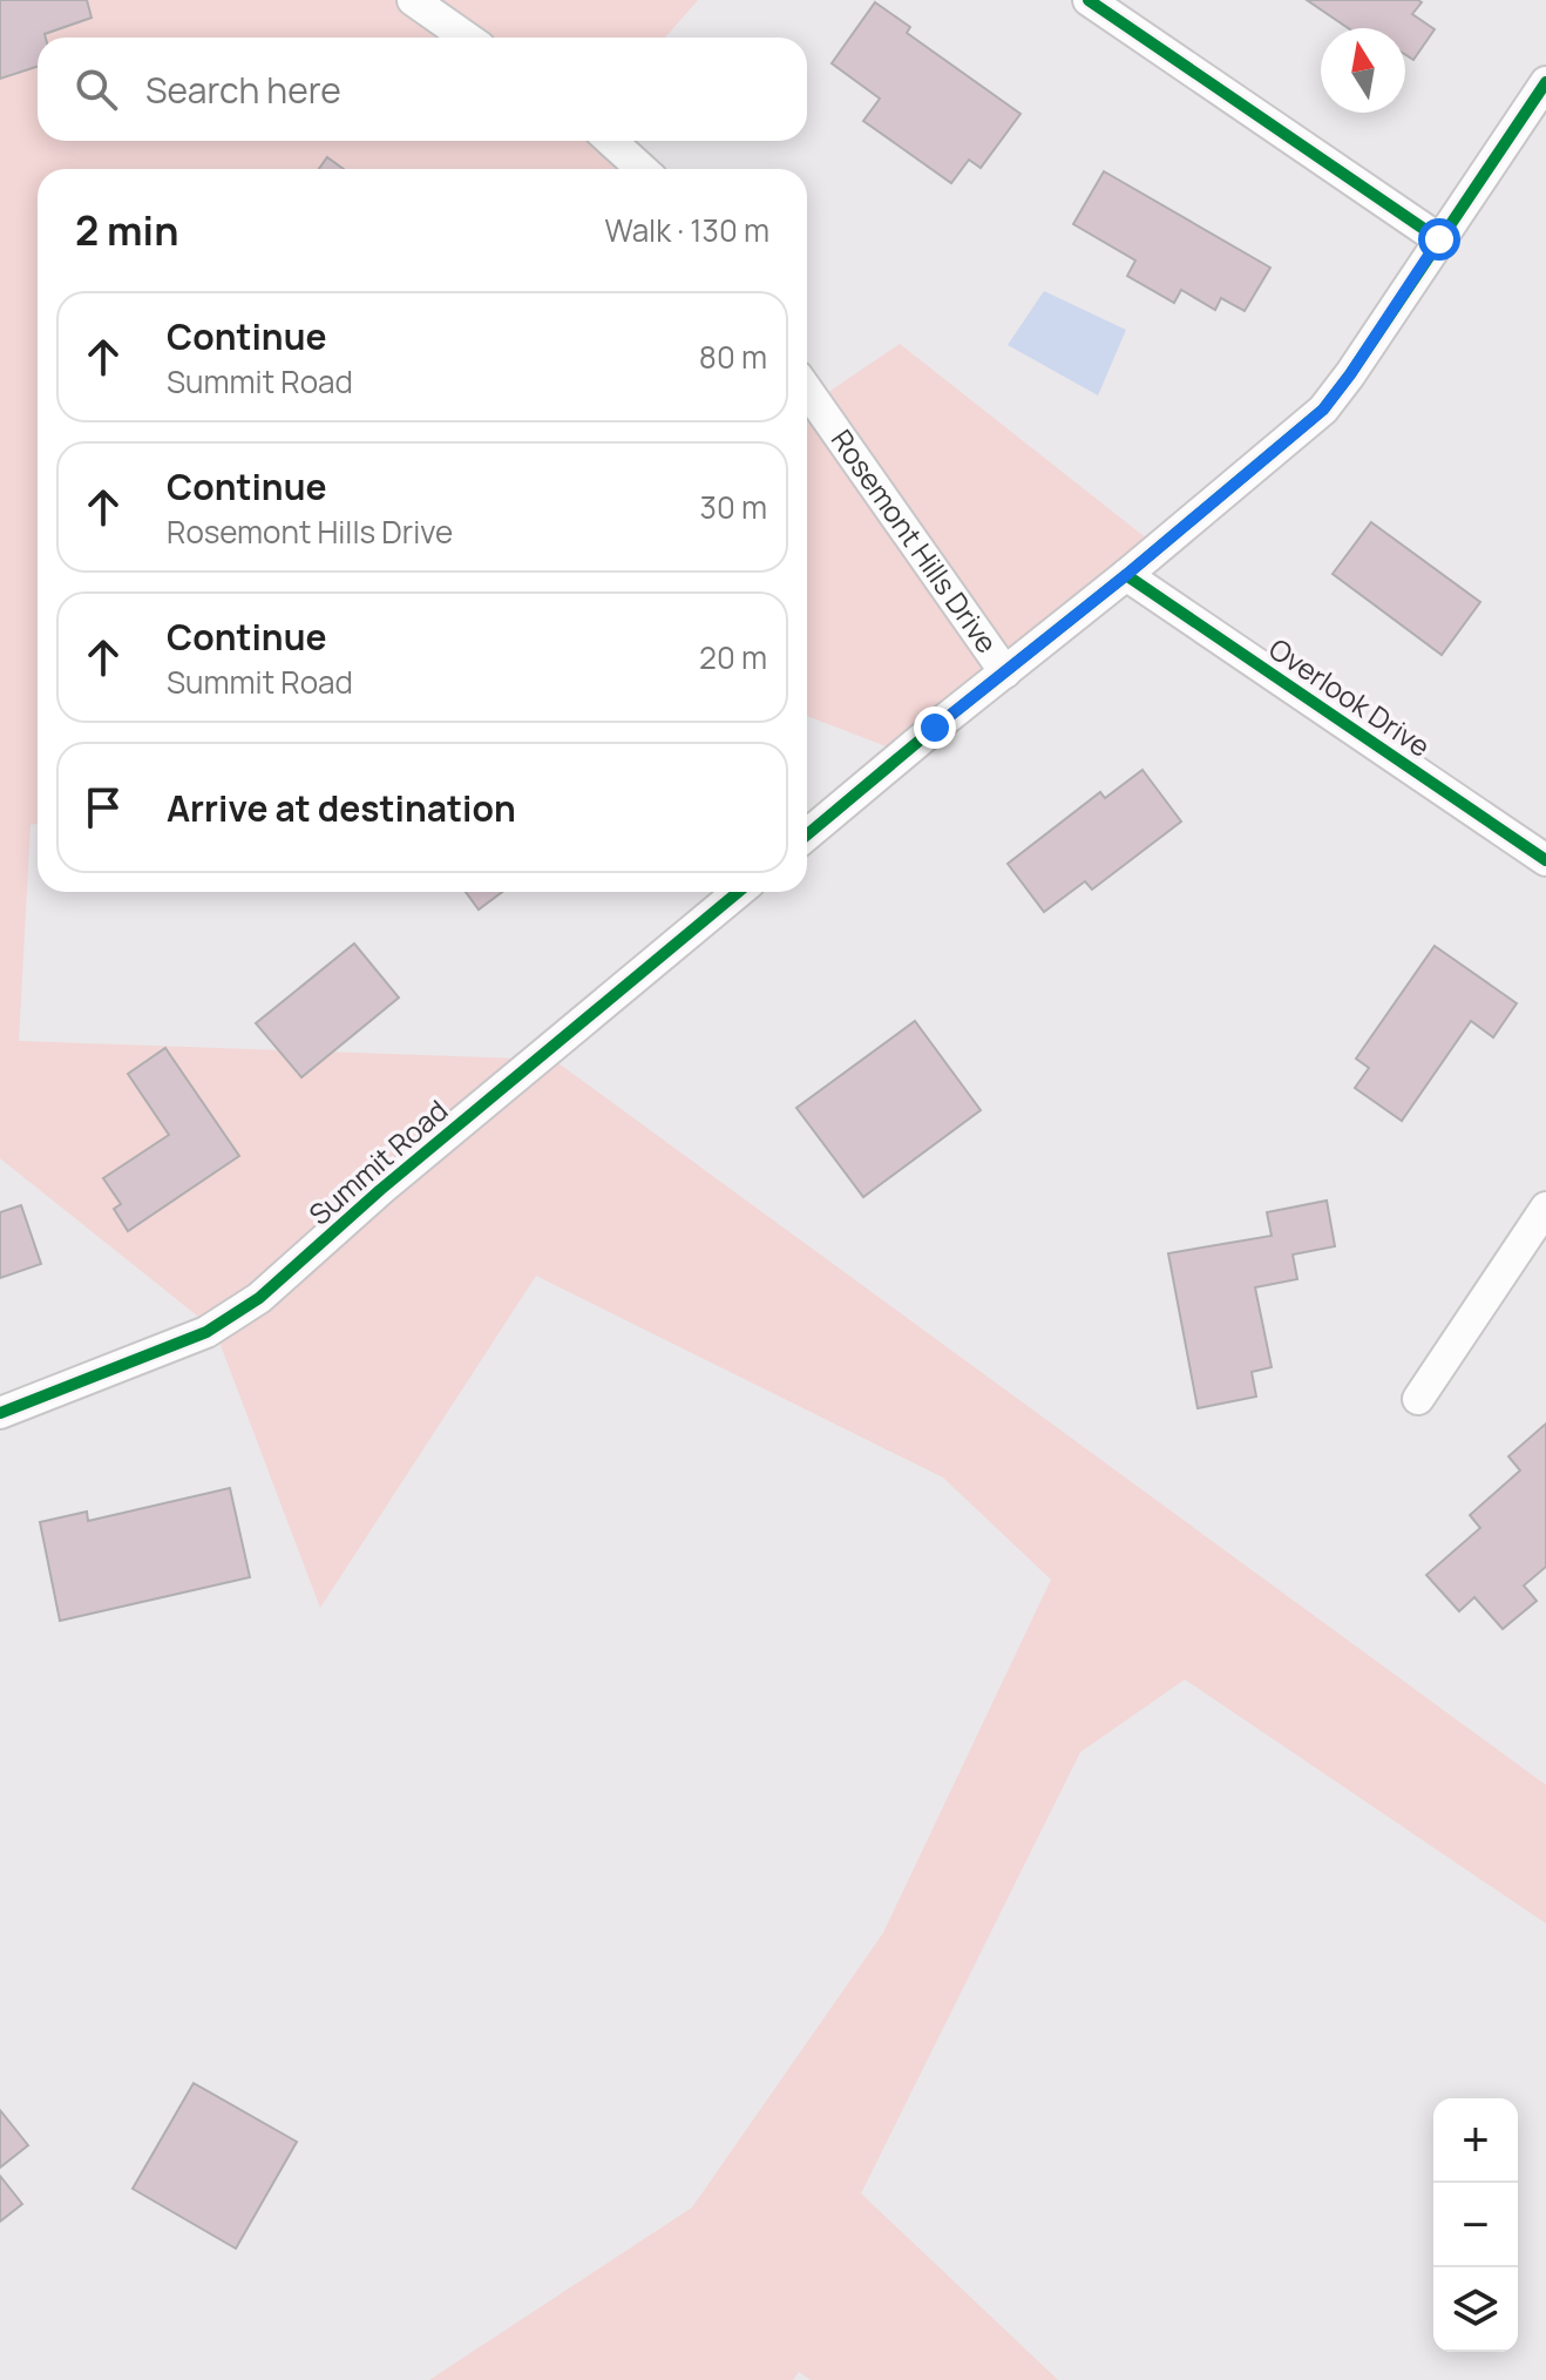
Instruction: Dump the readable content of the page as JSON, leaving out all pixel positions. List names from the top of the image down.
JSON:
{
  "streets": {
    "street": ["Rosemont Hills Drive", "Overlook Drive", "Summit Road"]
  },
  "crossings": [
    ["Rosemont Hills Drive", "Overlook Drive"]
  ],
  "north": "top",
  "page": {
    "search": "Search here",
    "heading": ["2 min", "Walk · 130 m"],
    "list": [
      ["Continue", "Summit Road", "80 m"],
      ["Continue", "Rosemont Hills Drive", "30 m"],
      ["Continue", "Summit Road", "20 m"],
      "Arrive at destination"
    ],
    "map_buttons": ["+", "−"]
  }
}
